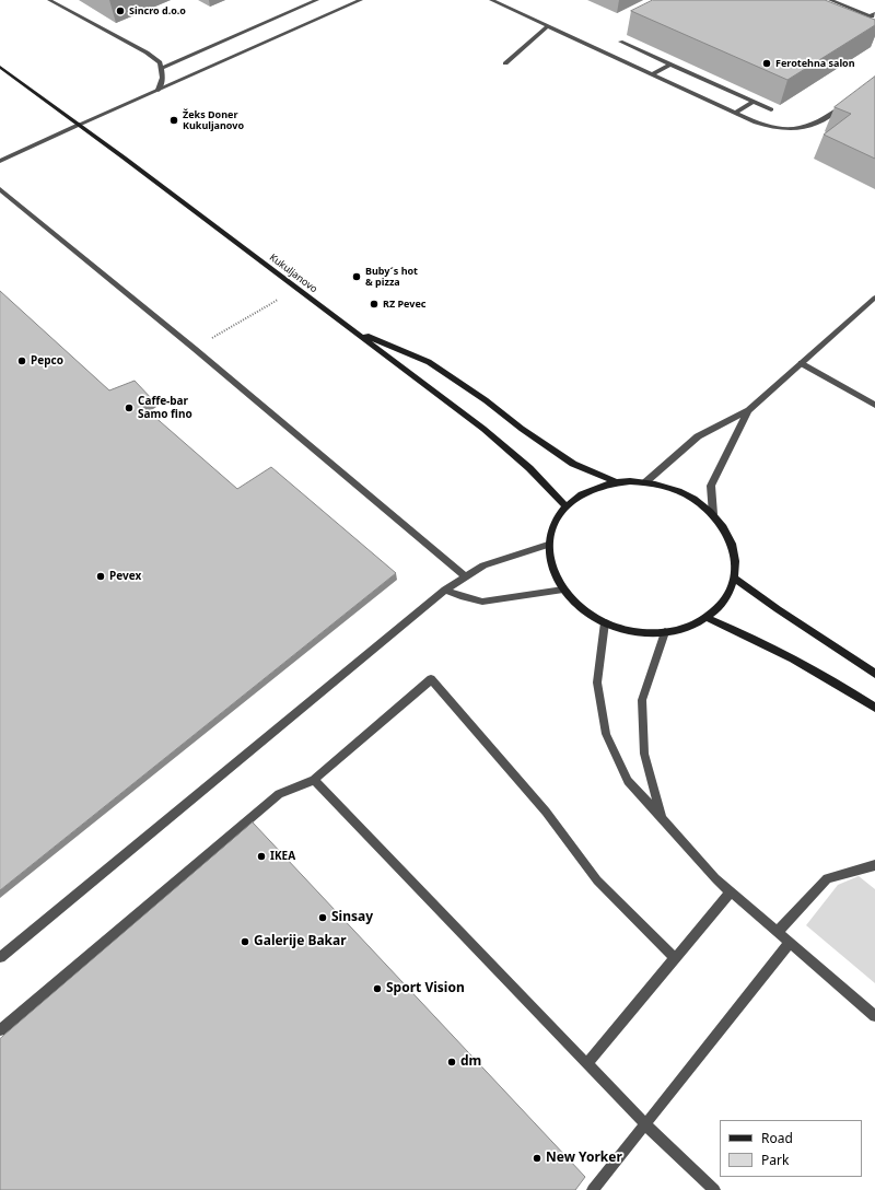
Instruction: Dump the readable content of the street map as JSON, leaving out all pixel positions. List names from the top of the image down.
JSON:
{
  "streets": {
    "main road": ["Kukuljanovo"]
  },
  "places": [
    "Sincro d.o.o",
    "Ferotehna salon",
    "Žeks Doner Kukuljanovo",
    "Buby´s hot & pizza",
    "RZ Pevec",
    "Pepco",
    "Caffe-bar Samo fino",
    "Pevex",
    "IKEA",
    "Sinsay",
    "Galerije Bakar",
    "Sport Vision",
    "dm",
    "New Yorker"
  ],
  "legend": ["Road", "Park"]
}
